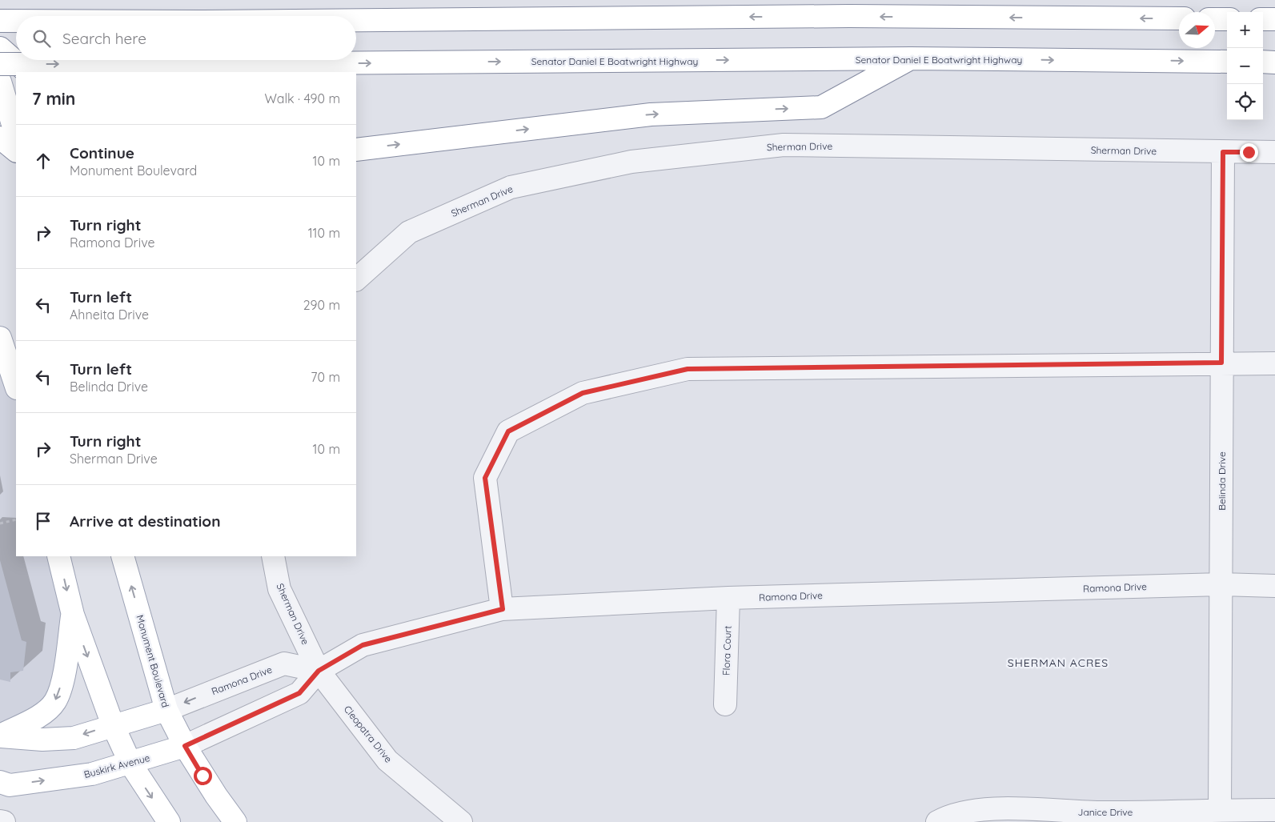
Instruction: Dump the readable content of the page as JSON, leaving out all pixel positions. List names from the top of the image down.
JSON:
{
  "streets": {
    "main road": ["Senator Daniel E Boatwright Highway", "Monument Boulevard", "Buskirk Avenue"],
    "street": [
      "Sherman Drive",
      "Belinda Drive",
      "Ramona Drive",
      "Flora Court",
      "Cleopatra Drive",
      "Janice Drive"
    ]
  },
  "crossings": [
    ["Sherman Drive", "Belinda Drive"],
    ["Sherman Drive", "Ramona Drive"],
    ["Sherman Drive", "Cleopatra Drive"],
    ["Belinda Drive", "Ramona Drive"],
    ["Belinda Drive", "Janice Drive"],
    ["Ramona Drive", "Flora Court"],
    ["Ramona Drive", "Monument Boulevard"],
    ["Ramona Drive", "Cleopatra Drive"],
    ["Ramona Drive", "Buskirk Avenue"],
    ["Monument Boulevard", "Buskirk Avenue"]
  ],
  "districts": ["SHERMAN ACRES"],
  "north": "right",
  "page": {
    "map_buttons": ["+", "−"],
    "search": "Search here",
    "heading": ["7 min", "Walk · 490 m"],
    "list": [
      ["Continue", "Monument Boulevard", "10 m"],
      ["Turn right", "Ramona Drive", "110 m"],
      ["Turn left", "Ahneita Drive", "290 m"],
      ["Turn left", "Belinda Drive", "70 m"],
      ["Turn right", "Sherman Drive", "10 m"],
      "Arrive at destination"
    ]
  }
}
